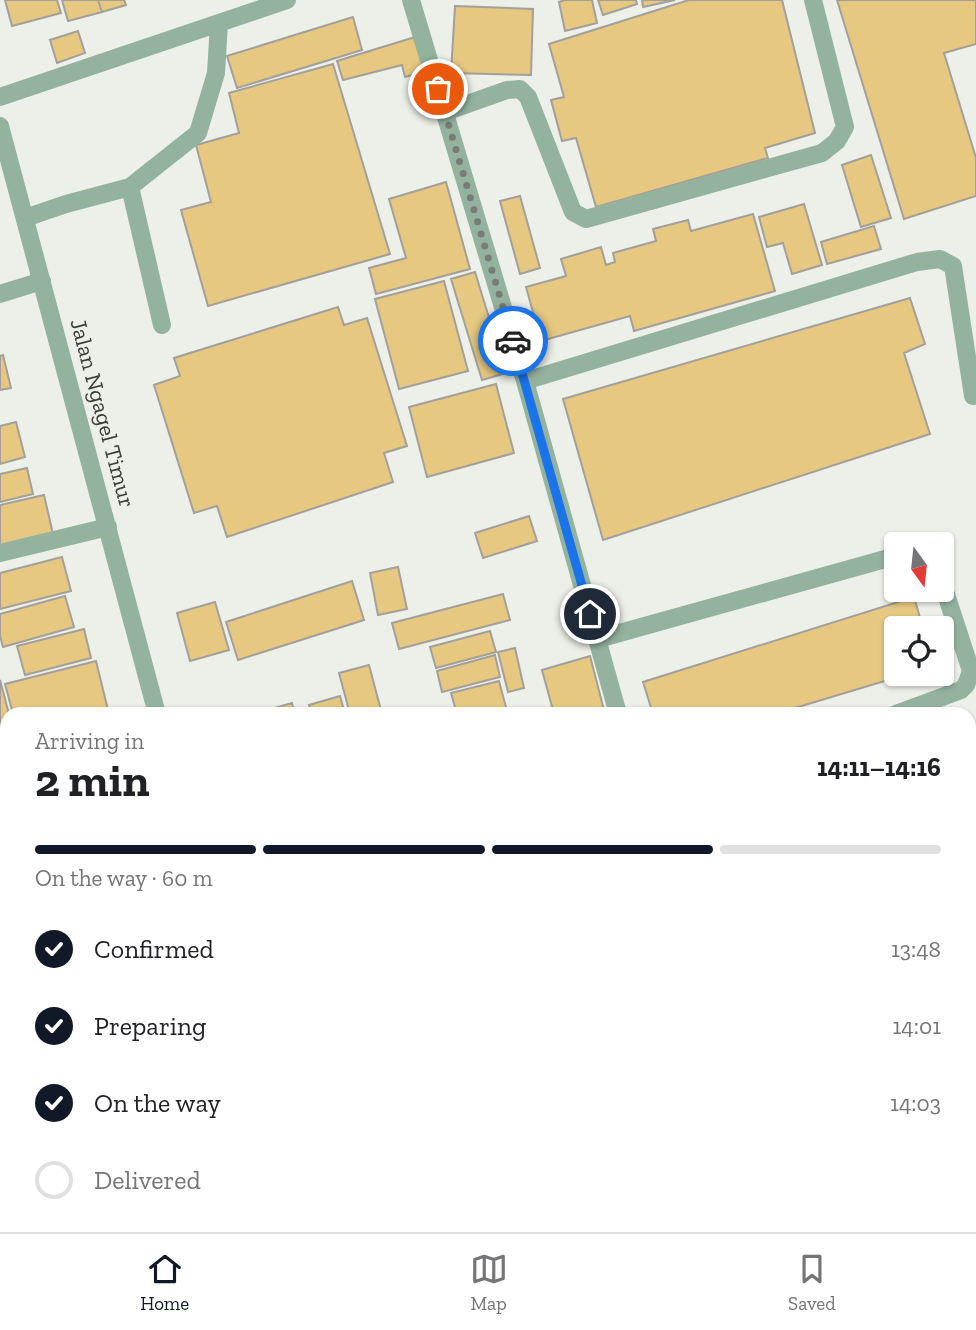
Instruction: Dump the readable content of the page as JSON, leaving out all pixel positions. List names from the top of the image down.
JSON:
{
  "streets": {
    "street": ["Jalan Ngagel Timur"]
  },
  "north": "bottom",
  "page": {
    "heading": ["2 min", "Arriving in", "14:11–14:16"],
    "bar": "On the way · 60 m",
    "list": [
      ["Confirmed", "13:48"],
      ["Preparing", "14:01"],
      ["On the way", "14:03"],
      "Delivered"
    ],
    "tabs": ["Home", "Map", "Saved"]
  }
}
